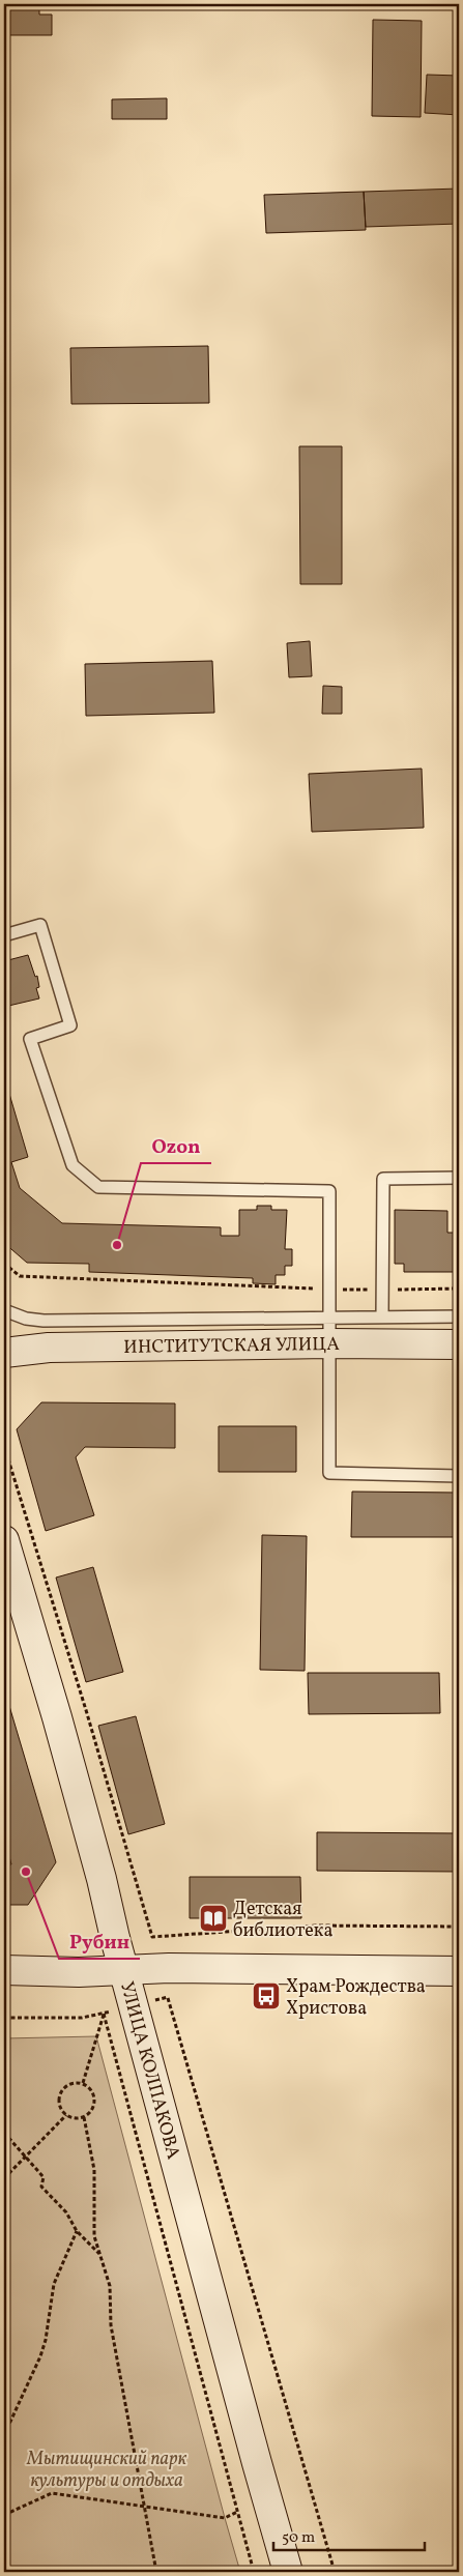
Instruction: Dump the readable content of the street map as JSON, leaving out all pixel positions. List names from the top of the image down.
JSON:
{
  "streets": {
    "street": ["ИНСТИТУТСКАЯ УЛИЦА", "УЛИЦА КОЛПАКОВА"]
  },
  "parks": ["Мытищинский парк культуры и отдыха"],
  "places": {
    "other": ["Ozon", "Рубин"],
    "library": ["Детская библиотека"],
    "bus stop": ["Храм Рождества Христова"]
  },
  "scale_bar": "50 m"
}
